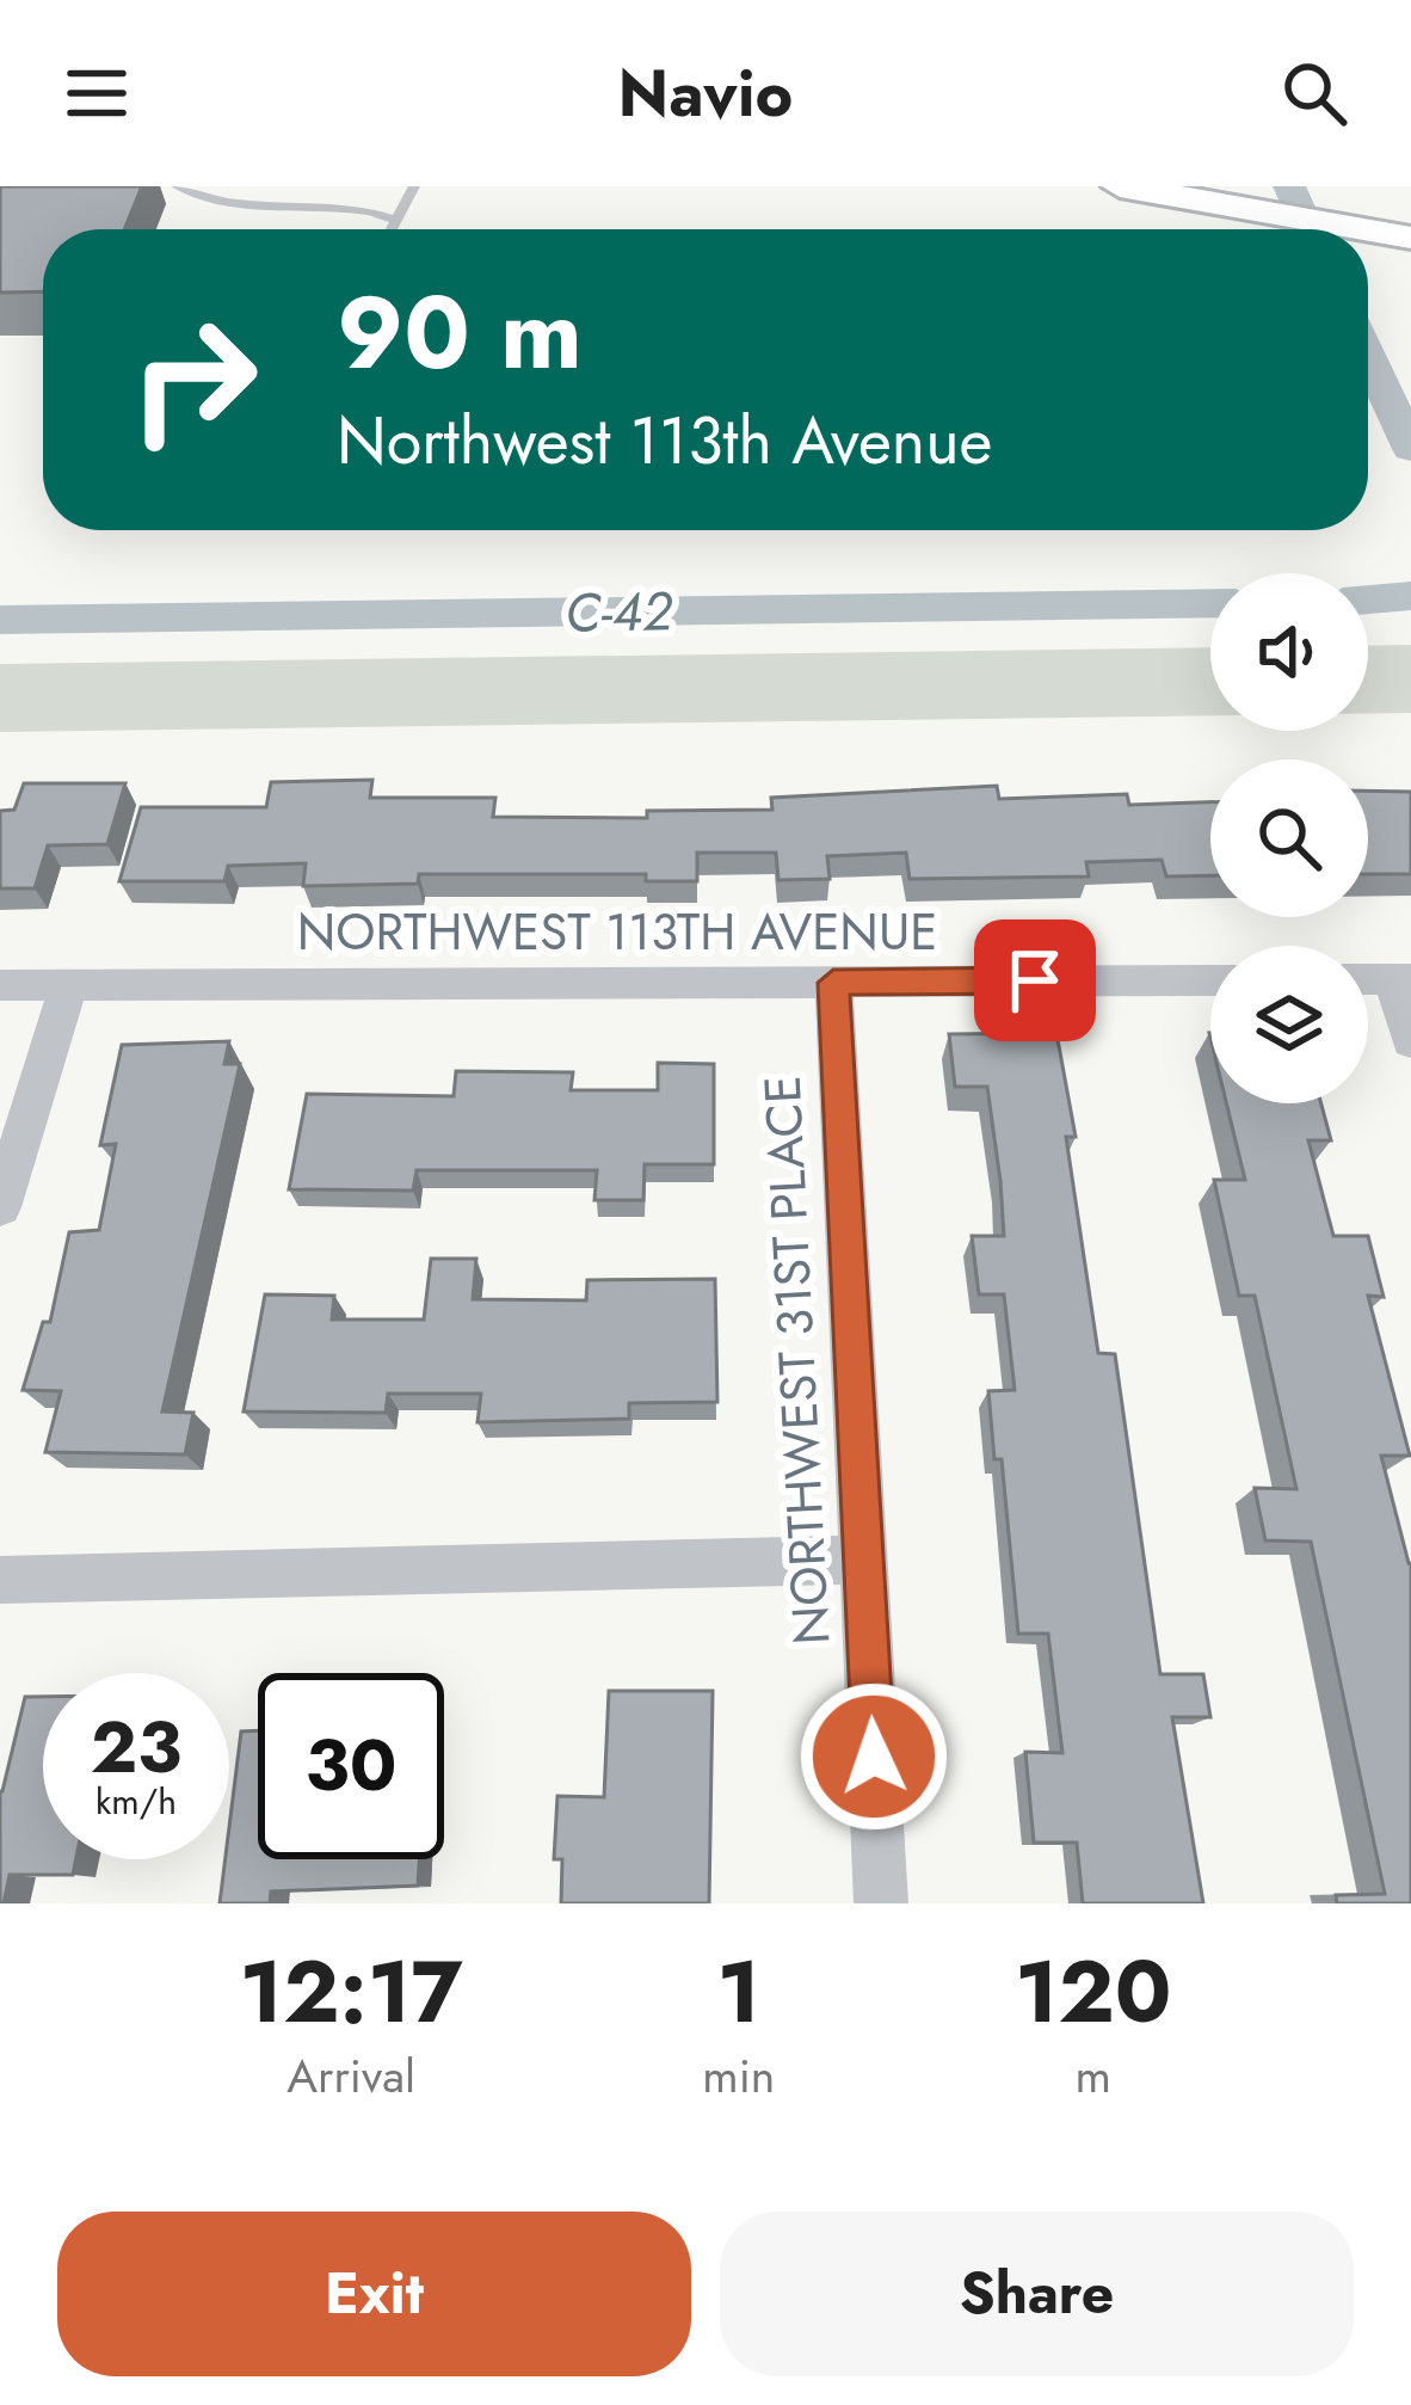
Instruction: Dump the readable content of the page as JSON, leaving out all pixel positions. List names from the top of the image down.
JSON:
{
  "streets": {
    "street": ["NORTHWEST 113TH AVENUE", "NORTHWEST 31ST PLACE"]
  },
  "crossings": [
    ["NORTHWEST 113TH AVENUE", "NORTHWEST 31ST PLACE"]
  ],
  "water": ["C-42"],
  "page": {
    "header": "Navio",
    "turn": ["90 m", "Northwest 113th Avenue"],
    "speed": "23 km/h",
    "limit": "30",
    "eta": [
      "12:17",
      "Arrival",
      "1",
      "min",
      "120",
      "m"
    ],
    "buttons": ["Exit", "Share"]
  }
}
